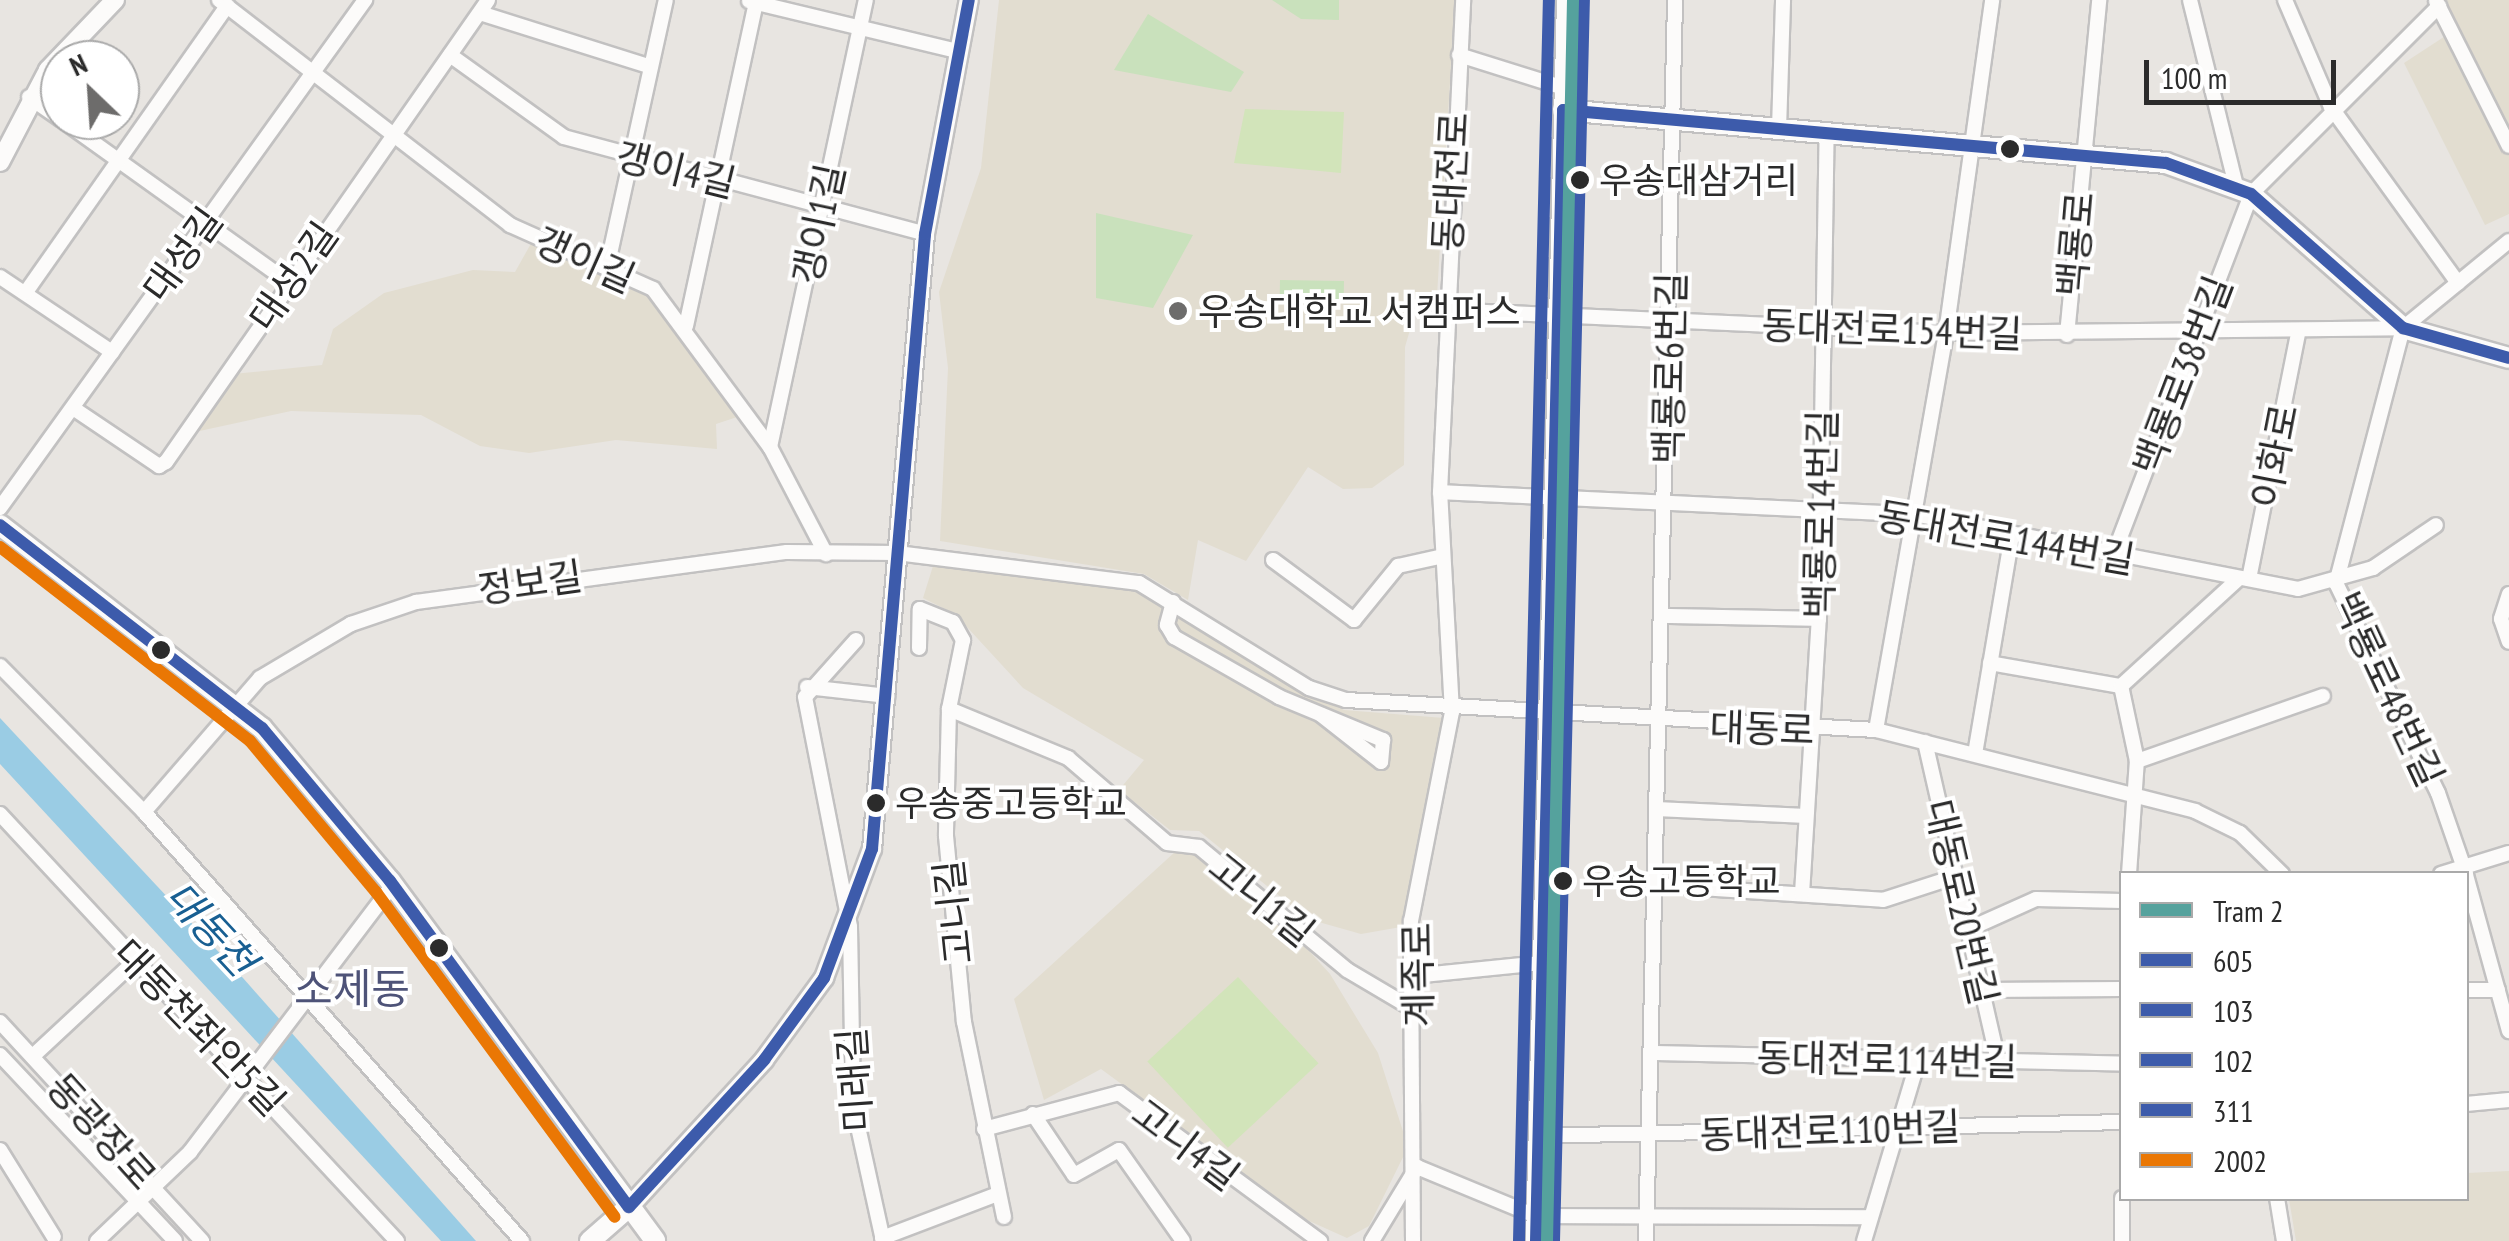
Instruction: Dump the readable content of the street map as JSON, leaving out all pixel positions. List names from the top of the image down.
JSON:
{
  "streets": {
    "main road": ["백룡로"],
    "street": [
      "갱이4길",
      "동대전로",
      "갱이1길",
      "대성길",
      "갱이길",
      "대성2길",
      "동대전로154번길",
      "백룡로6번길",
      "백룡로38번길",
      "이화로",
      "백룡로14번길",
      "동대전로144번길",
      "정보길",
      "백룡로48번길",
      "대동로",
      "고니1길",
      "대동로20번길",
      "고니길",
      "계족로",
      "대동천좌안5길",
      "동대전로114번길",
      "미래길",
      "동대전로110번길",
      "동광장로",
      "고니4길"
    ]
  },
  "crossings": [
    ["갱이4길", "갱이1길"],
    ["갱이4길", "대성2길"],
    ["동대전로", "계족로"],
    ["갱이1길", "갱이길"],
    ["백룡로", "동대전로154번길"],
    ["백룡로", "백룡로6번길"],
    ["백룡로", "백룡로38번길"],
    ["백룡로", "백룡로14번길"],
    ["백룡로", "백룡로48번길"],
    ["대성길", "갱이길"],
    ["대성길", "대성2길"],
    ["갱이길", "대성2길"],
    ["갱이길", "정보길"],
    ["동대전로154번길", "백룡로6번길"],
    ["동대전로154번길", "백룡로38번길"],
    ["동대전로154번길", "이화로"],
    ["동대전로154번길", "백룡로14번길"],
    ["동대전로154번길", "백룡로48번길"],
    ["백룡로6번길", "동대전로144번길"],
    ["백룡로6번길", "대동로"],
    ["백룡로6번길", "동대전로114번길"],
    ["백룡로6번길", "동대전로110번길"],
    ["백룡로38번길", "동대전로144번길"],
    ["이화로", "동대전로144번길"],
    ["백룡로14번길", "동대전로144번길"],
    ["백룡로14번길", "대동로"],
    ["동대전로144번길", "백룡로48번길"],
    ["정보길", "대동로"],
    ["대동로", "대동로20번길"],
    ["대동로", "계족로"],
    ["고니1길", "고니길"],
    ["고니1길", "계족로"],
    ["대동로20번길", "동대전로114번길"],
    ["고니길", "고니4길"]
  ],
  "districts": ["소제동"],
  "water": ["대동천"],
  "places": [
    "우송대삼거리",
    "우송대학교 서캠퍼스",
    "우송중고등학교",
    "우송고등학교"
  ],
  "lines": [
    "tram line 2",
    "transit line 103",
    "transit line 102",
    "transit line 311",
    "transit line 605",
    "transit line 2002"
  ],
  "legend": [
    "Tram 2",
    "605",
    "103",
    "102",
    "311",
    "2002"
  ],
  "scale_bar": "100 m",
  "north": "top left"
}
